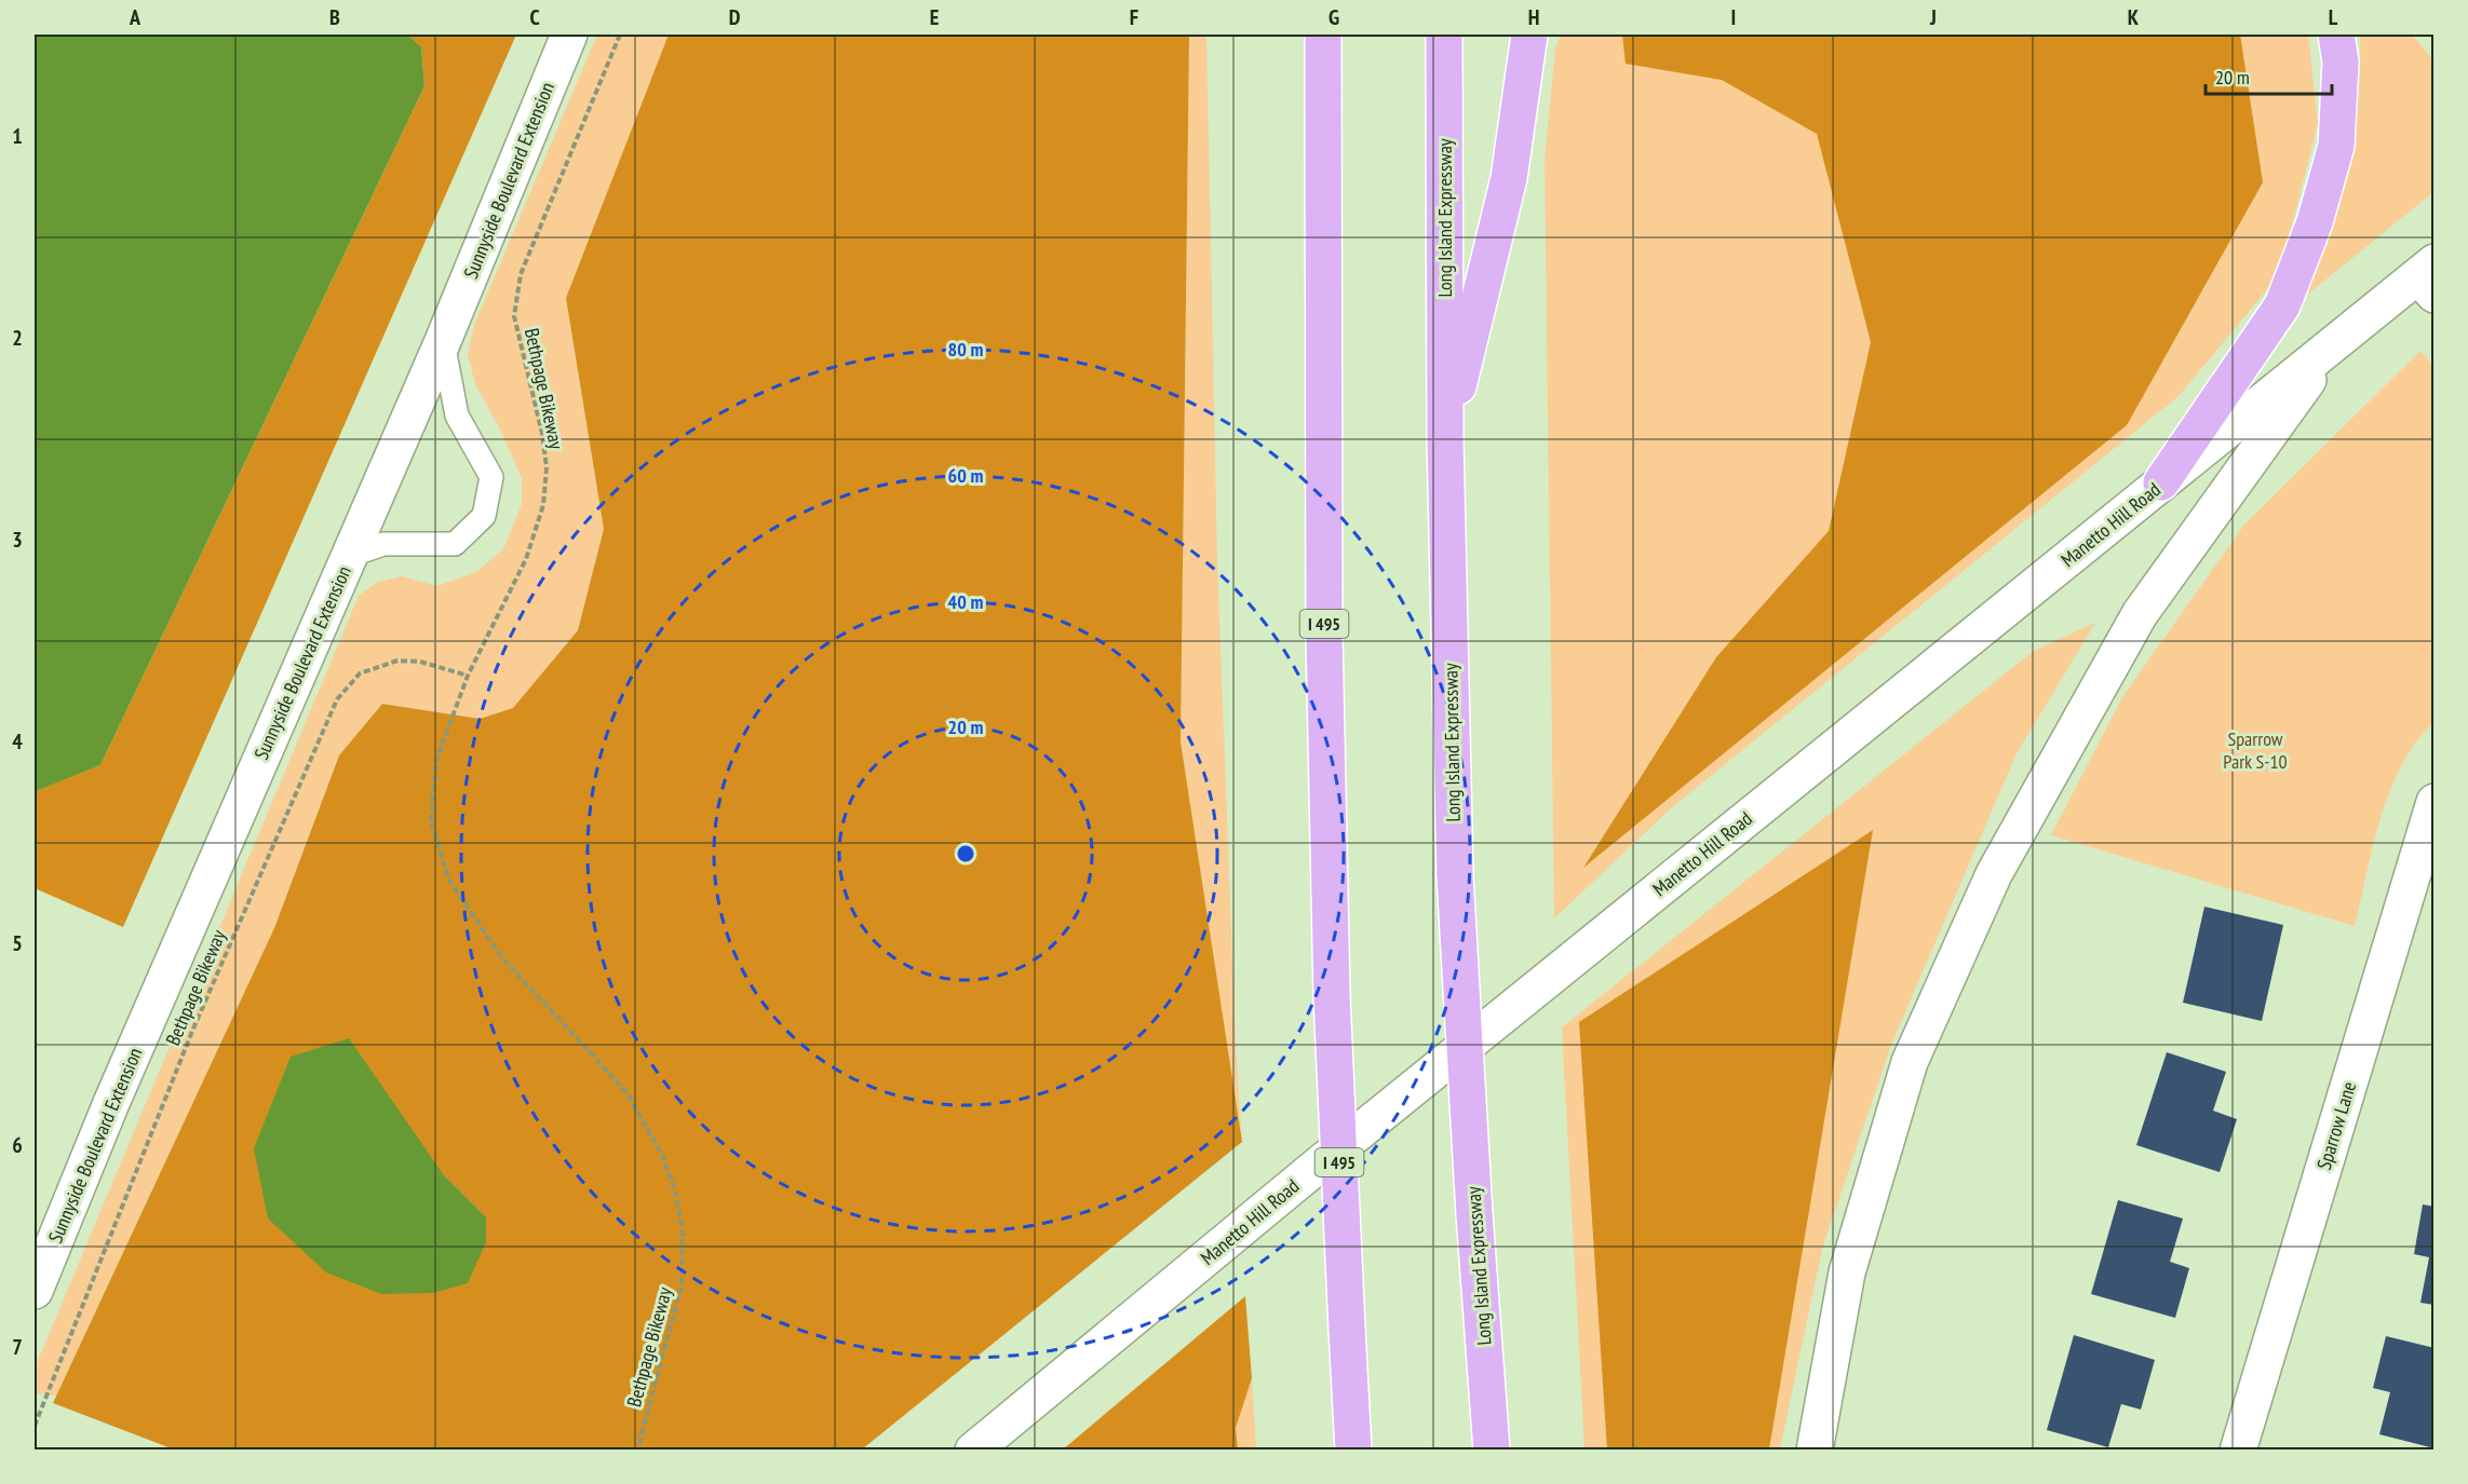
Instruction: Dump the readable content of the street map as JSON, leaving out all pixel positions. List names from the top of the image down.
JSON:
{
  "streets": {
    "highway": ["Long Island Expressway", "I 495"],
    "main road": ["Sunnyside Boulevard Extension", "Manetto Hill Road", "Sparrow Lane"],
    "path": ["Bethpage Bikeway"]
  },
  "parks": ["Sparrow Park S-10"],
  "scale_bar": "20 m",
  "grid": {
    "columns": [
      "A",
      "B",
      "C",
      "D",
      "E",
      "F",
      "G",
      "H",
      "I",
      "J",
      "K",
      "L"
    ],
    "rows": [
      "1",
      "2",
      "3",
      "4",
      "5",
      "6",
      "7"
    ]
  },
  "rings": [
    "80 m",
    "60 m",
    "40 m",
    "20 m"
  ]
}
